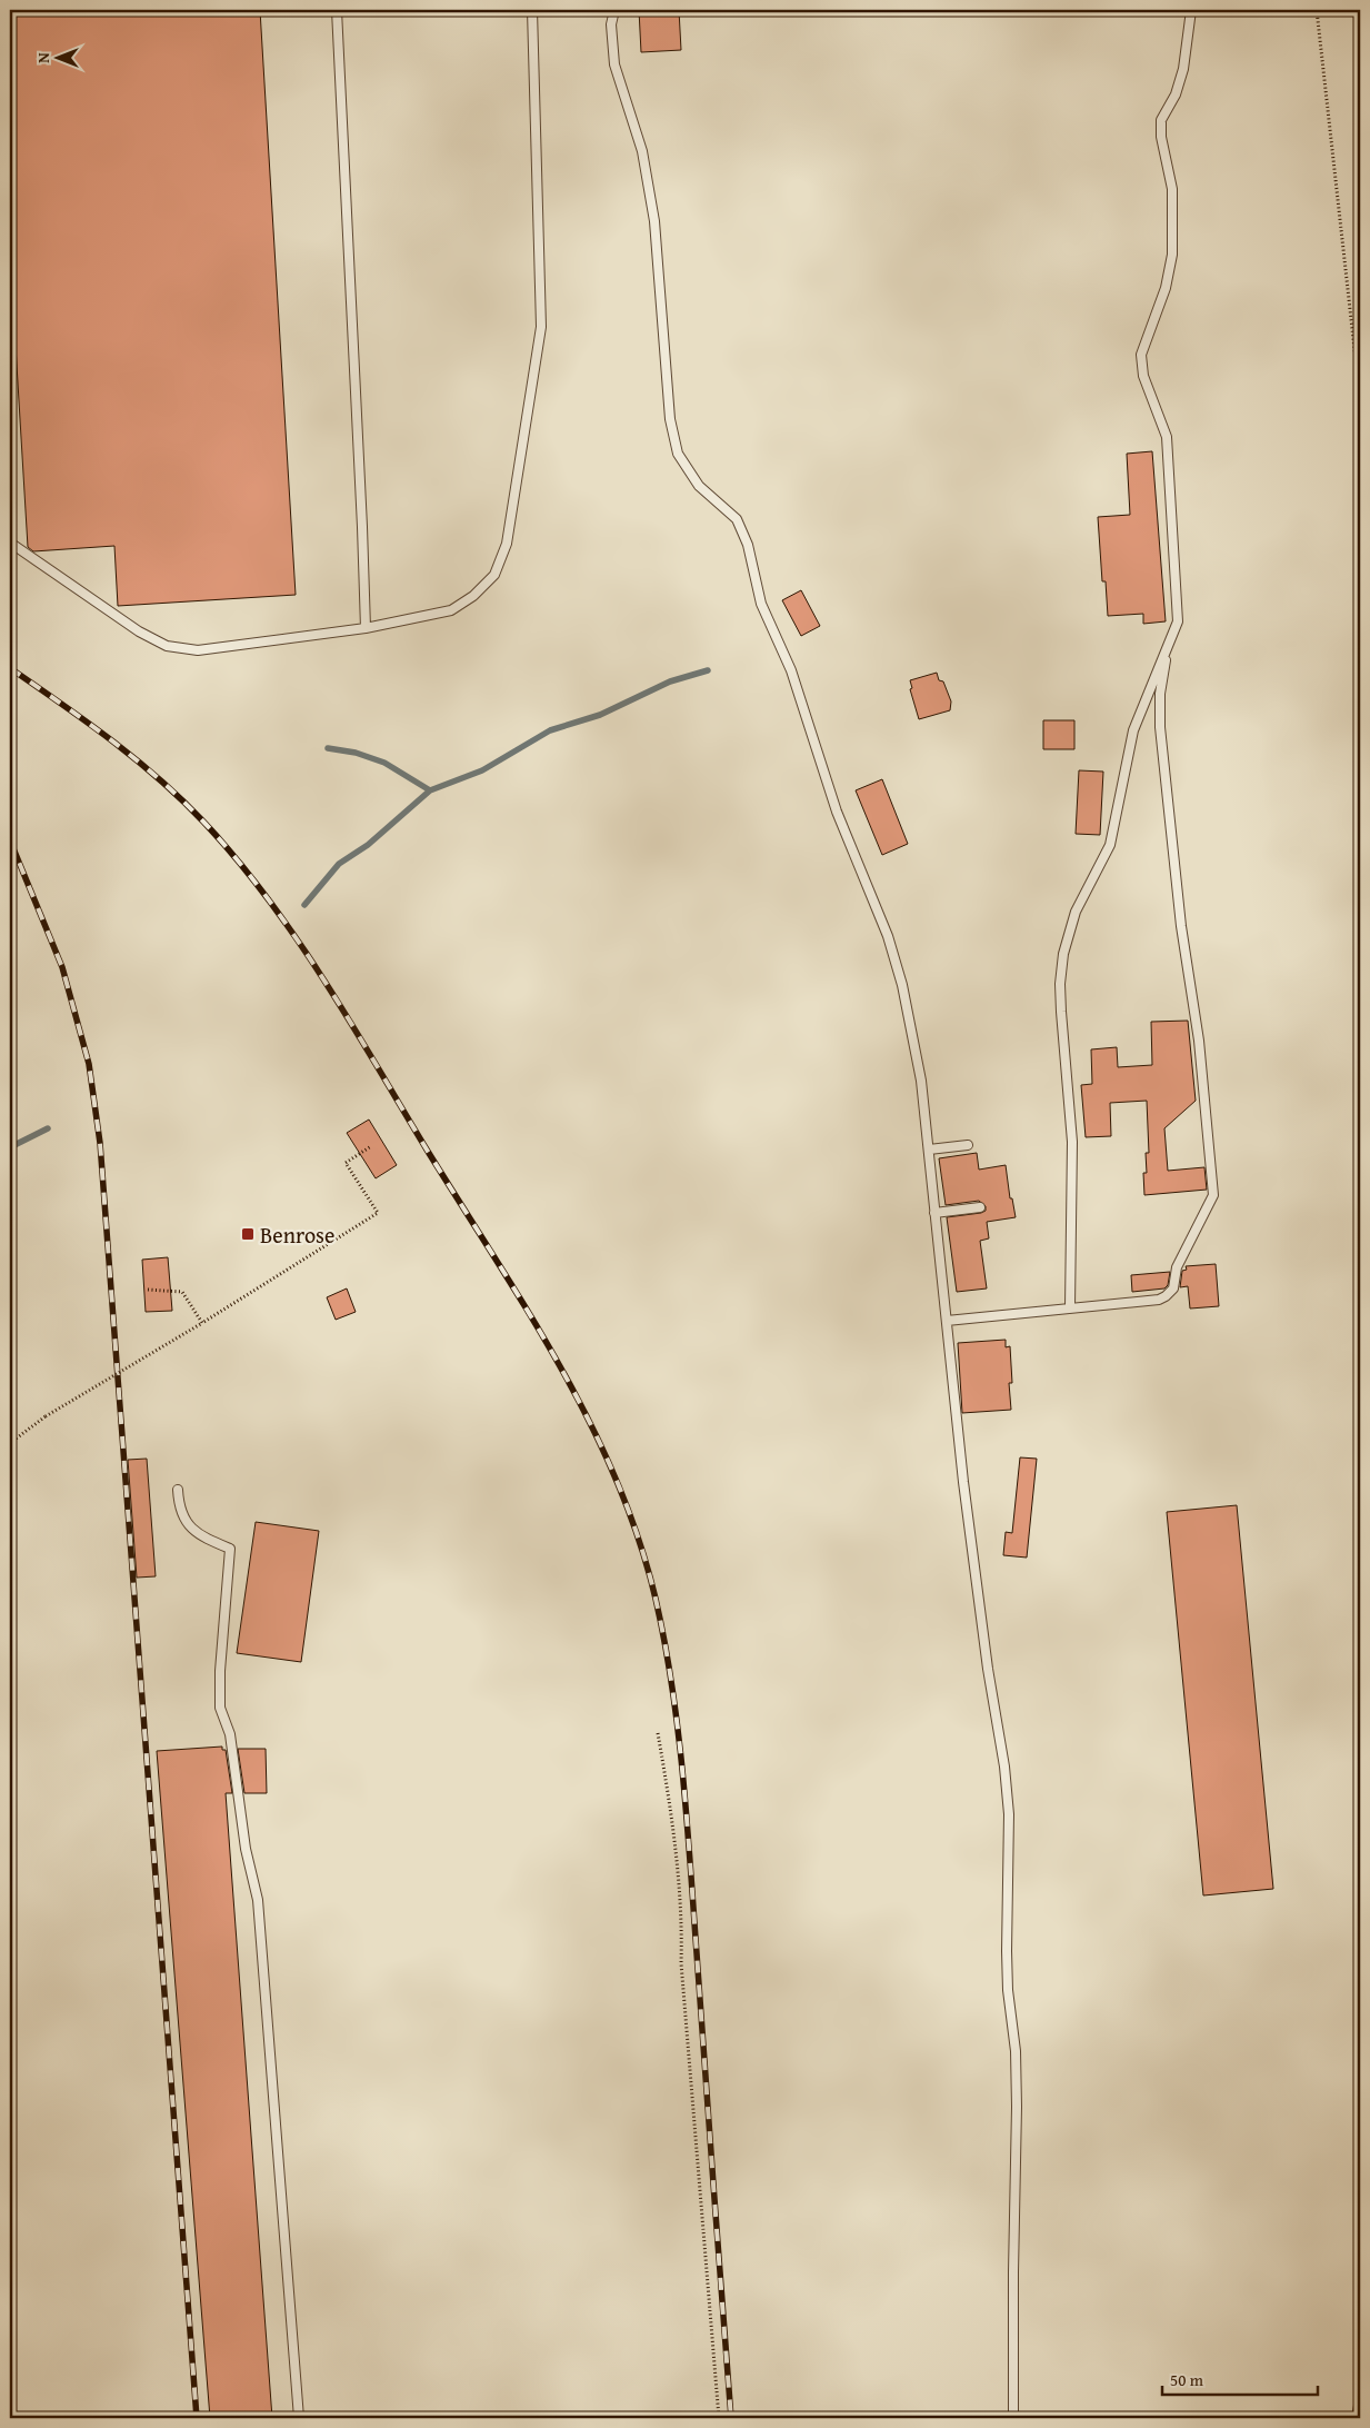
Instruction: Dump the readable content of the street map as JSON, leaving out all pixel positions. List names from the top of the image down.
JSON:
{
  "places": {
    "transit": ["Benrose"]
  },
  "scale_bar": "50 m",
  "north": "left"
}
